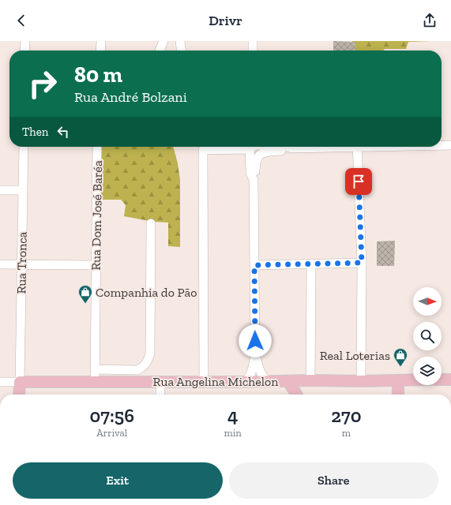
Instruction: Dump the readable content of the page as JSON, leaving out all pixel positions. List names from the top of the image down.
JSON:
{
  "streets": {
    "main road": ["Rua Angelina Michelon"],
    "street": ["Rua Dom José Baréa", "Rua Tronca"]
  },
  "crossings": [
    ["Rua Dom José Baréa", "Rua Angelina Michelon"],
    ["Rua Tronca", "Rua Angelina Michelon"]
  ],
  "places": {
    "shop": ["Companhia do Pão", "Real Loterias"]
  },
  "north": "right",
  "page": {
    "header": "Drivr",
    "turn": ["80 m", "Rua André Bolzani"],
    "then": "Then",
    "eta": [
      "07:56",
      "Arrival",
      "4",
      "min",
      "270",
      "m"
    ],
    "buttons": ["Exit", "Share"]
  }
}
